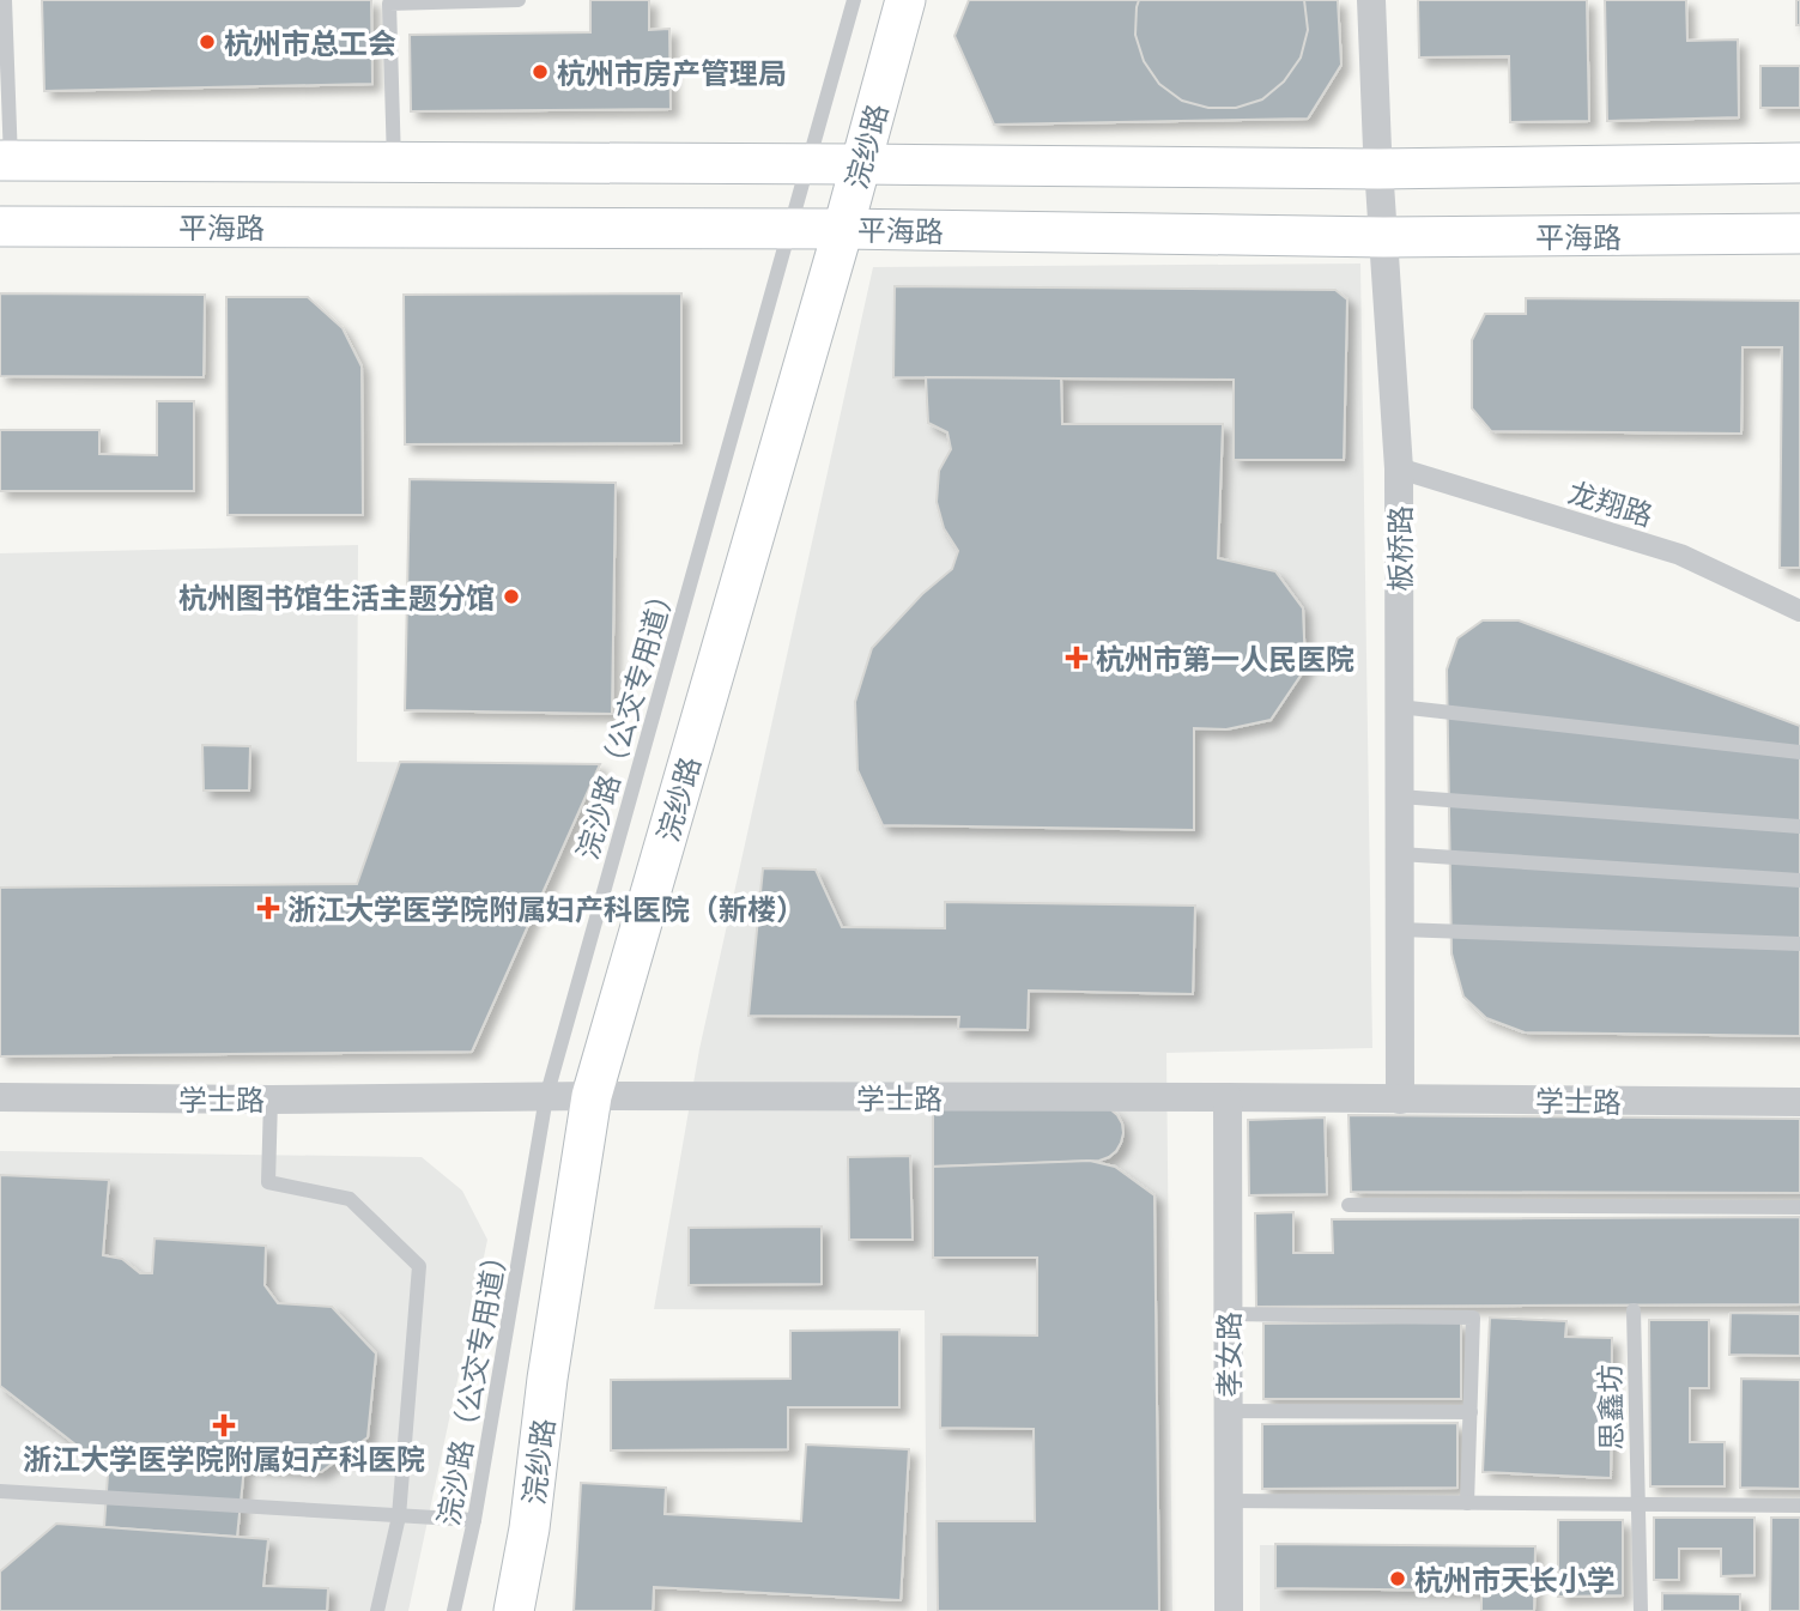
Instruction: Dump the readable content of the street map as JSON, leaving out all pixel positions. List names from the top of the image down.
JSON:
{
  "streets": {
    "main road": ["浣纱路", "平海路"],
    "street": [
      "龙翔路",
      "板桥路",
      "学士路",
      "孝女路"
    ],
    "lane": ["浣沙路（公交专用道）", "思鑫坊"]
  },
  "crossings": [
    ["浣纱路", "平海路"],
    ["浣纱路", "学士路"],
    ["平海路", "板桥路"],
    ["平海路", "浣沙路（公交专用道）"],
    ["龙翔路", "板桥路"],
    ["板桥路", "学士路"],
    ["浣沙路（公交专用道）", "学士路"],
    ["学士路", "孝女路"]
  ],
  "places": {
    "other": [
      "杭州市总工会",
      "杭州市房产管理局",
      "杭州图书馆生活主题分馆",
      "杭州市天长小学"
    ],
    "health": ["杭州市第一人民医院", "浙江大学医学院附属妇产科医院（新楼）", "浙江大学医学院附属妇产科医院"]
  }
}
